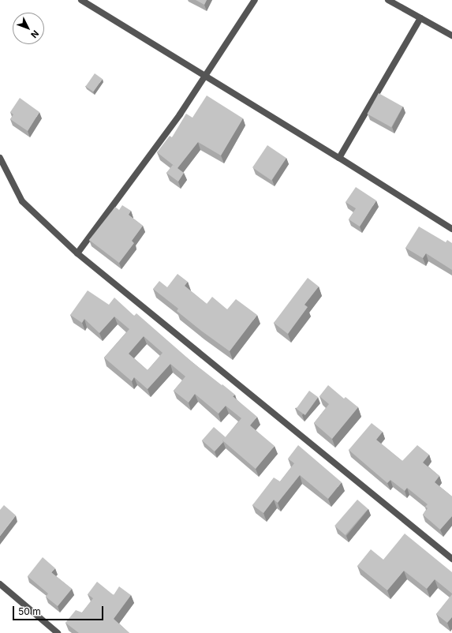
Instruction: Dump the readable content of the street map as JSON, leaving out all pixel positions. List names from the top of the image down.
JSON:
{
  "scale_bar": "50 m",
  "north": "bottom right"
}
